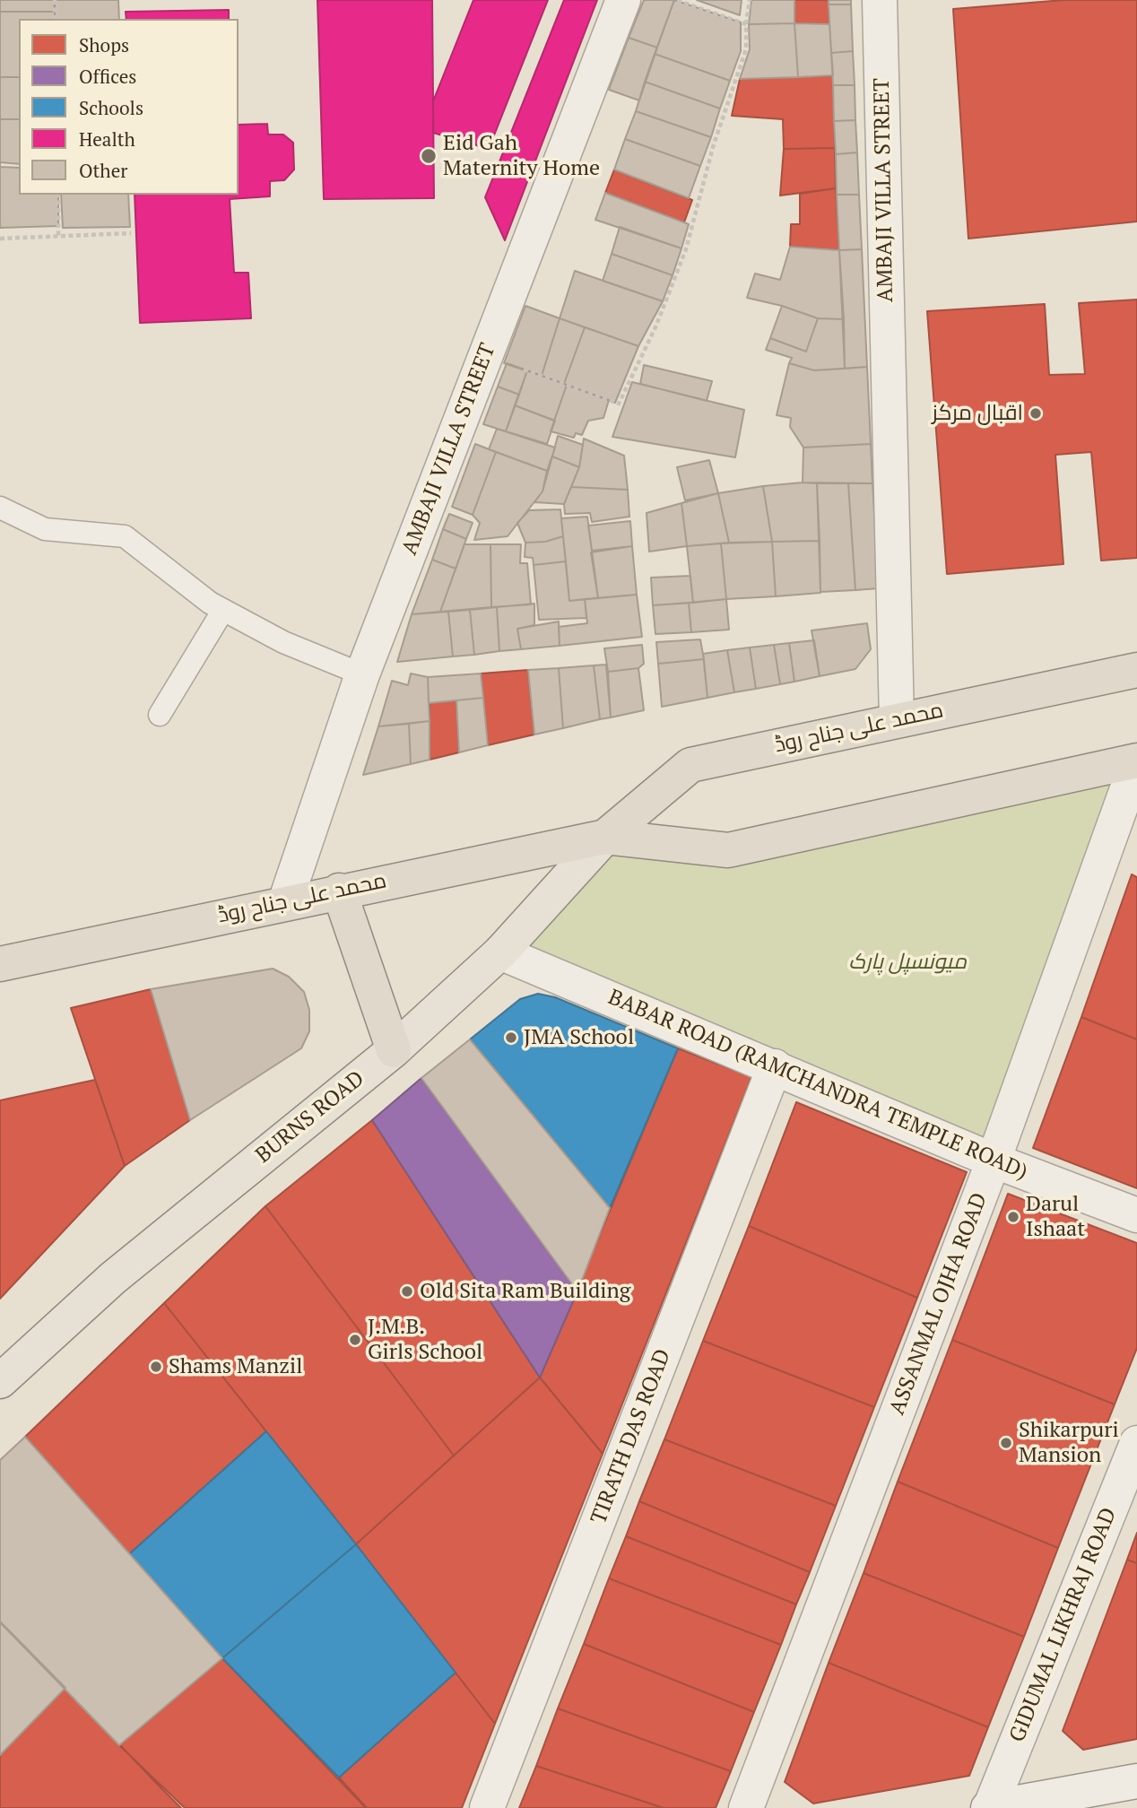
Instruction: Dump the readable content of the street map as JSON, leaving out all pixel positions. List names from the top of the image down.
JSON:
{
  "streets": {
    "highway": ["محمد علی جناح روڈ"],
    "main road": ["BURNS ROAD"],
    "street": [
      "AMBAJI VILLA STREET",
      "BABAR ROAD (RAMCHANDRA TEMPLE ROAD)",
      "ASSANMAL OJHA ROAD",
      "TIRATH DAS ROAD",
      "GIDUMAL LIKHRAJ ROAD"
    ]
  },
  "crossings": [
    ["AMBAJI VILLA STREET", "محمد علی جناح روڈ"],
    ["محمد علی جناح روڈ", "BURNS ROAD"],
    ["محمد علی جناح روڈ", "ASSANMAL OJHA ROAD"],
    ["BABAR ROAD (RAMCHANDRA TEMPLE ROAD)", "BURNS ROAD"],
    ["BABAR ROAD (RAMCHANDRA TEMPLE ROAD)", "ASSANMAL OJHA ROAD"],
    ["BABAR ROAD (RAMCHANDRA TEMPLE ROAD)", "TIRATH DAS ROAD"]
  ],
  "parks": ["میونسپل پارک"],
  "places": [
    "Eid Gah Maternity Home",
    "اقبال مرکز",
    "JMA School",
    "Darul Ishaat",
    "Old Sita Ram Building",
    "J.M.B. Girls School",
    "Shams Manzil",
    "Shikarpuri Mansion"
  ],
  "legend": [
    "Shops",
    "Offices",
    "Schools",
    "Health",
    "Other"
  ]
}
